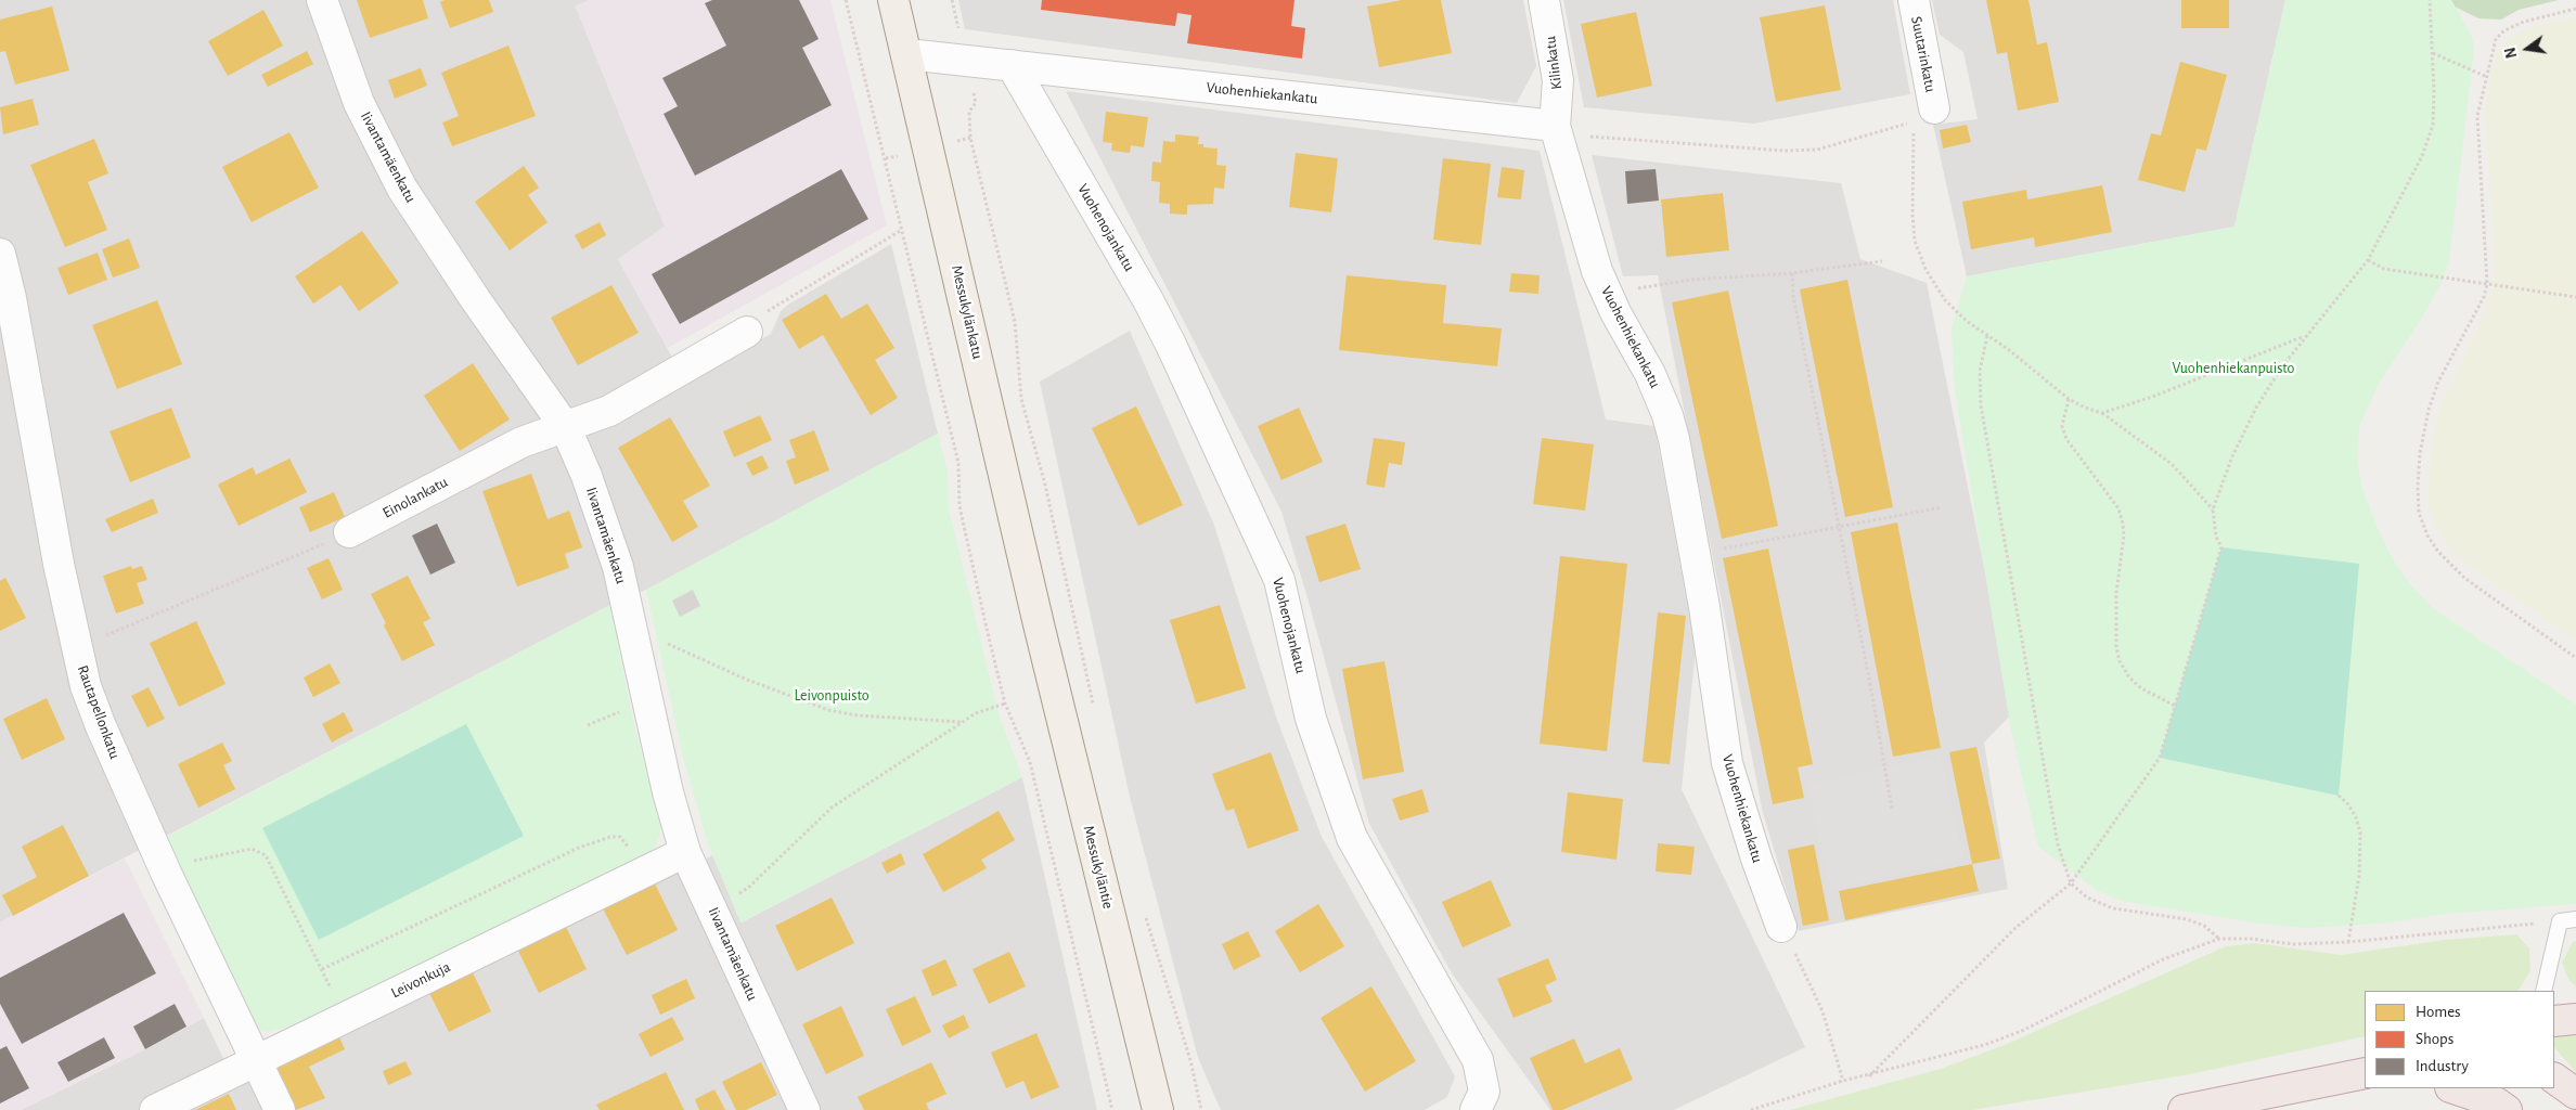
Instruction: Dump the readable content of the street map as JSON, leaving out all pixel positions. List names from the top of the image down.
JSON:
{
  "streets": {
    "main road": ["Messukylänkatu", "Messukyläntie"],
    "street": [
      "Suutarinkatu",
      "Kilinkatu",
      "Vuohenhiekankatu",
      "Iivantamäenkatu",
      "Vuohenojankatu",
      "Einolankatu",
      "Rautapellonkatu",
      "Leivonkuja"
    ]
  },
  "crossings": [
    ["Kilinkatu", "Vuohenhiekankatu"],
    ["Vuohenhiekankatu", "Vuohenojankatu"],
    ["Vuohenhiekankatu", "Messukylänkatu"],
    ["Iivantamäenkatu", "Einolankatu"],
    ["Iivantamäenkatu", "Leivonkuja"],
    ["Messukylänkatu", "Messukyläntie"],
    ["Rautapellonkatu", "Leivonkuja"]
  ],
  "parks": ["Vuohenhiekanpuisto", "Leivonpuisto"],
  "legend": ["Homes", "Shops", "Industry"],
  "north": "left"
}
